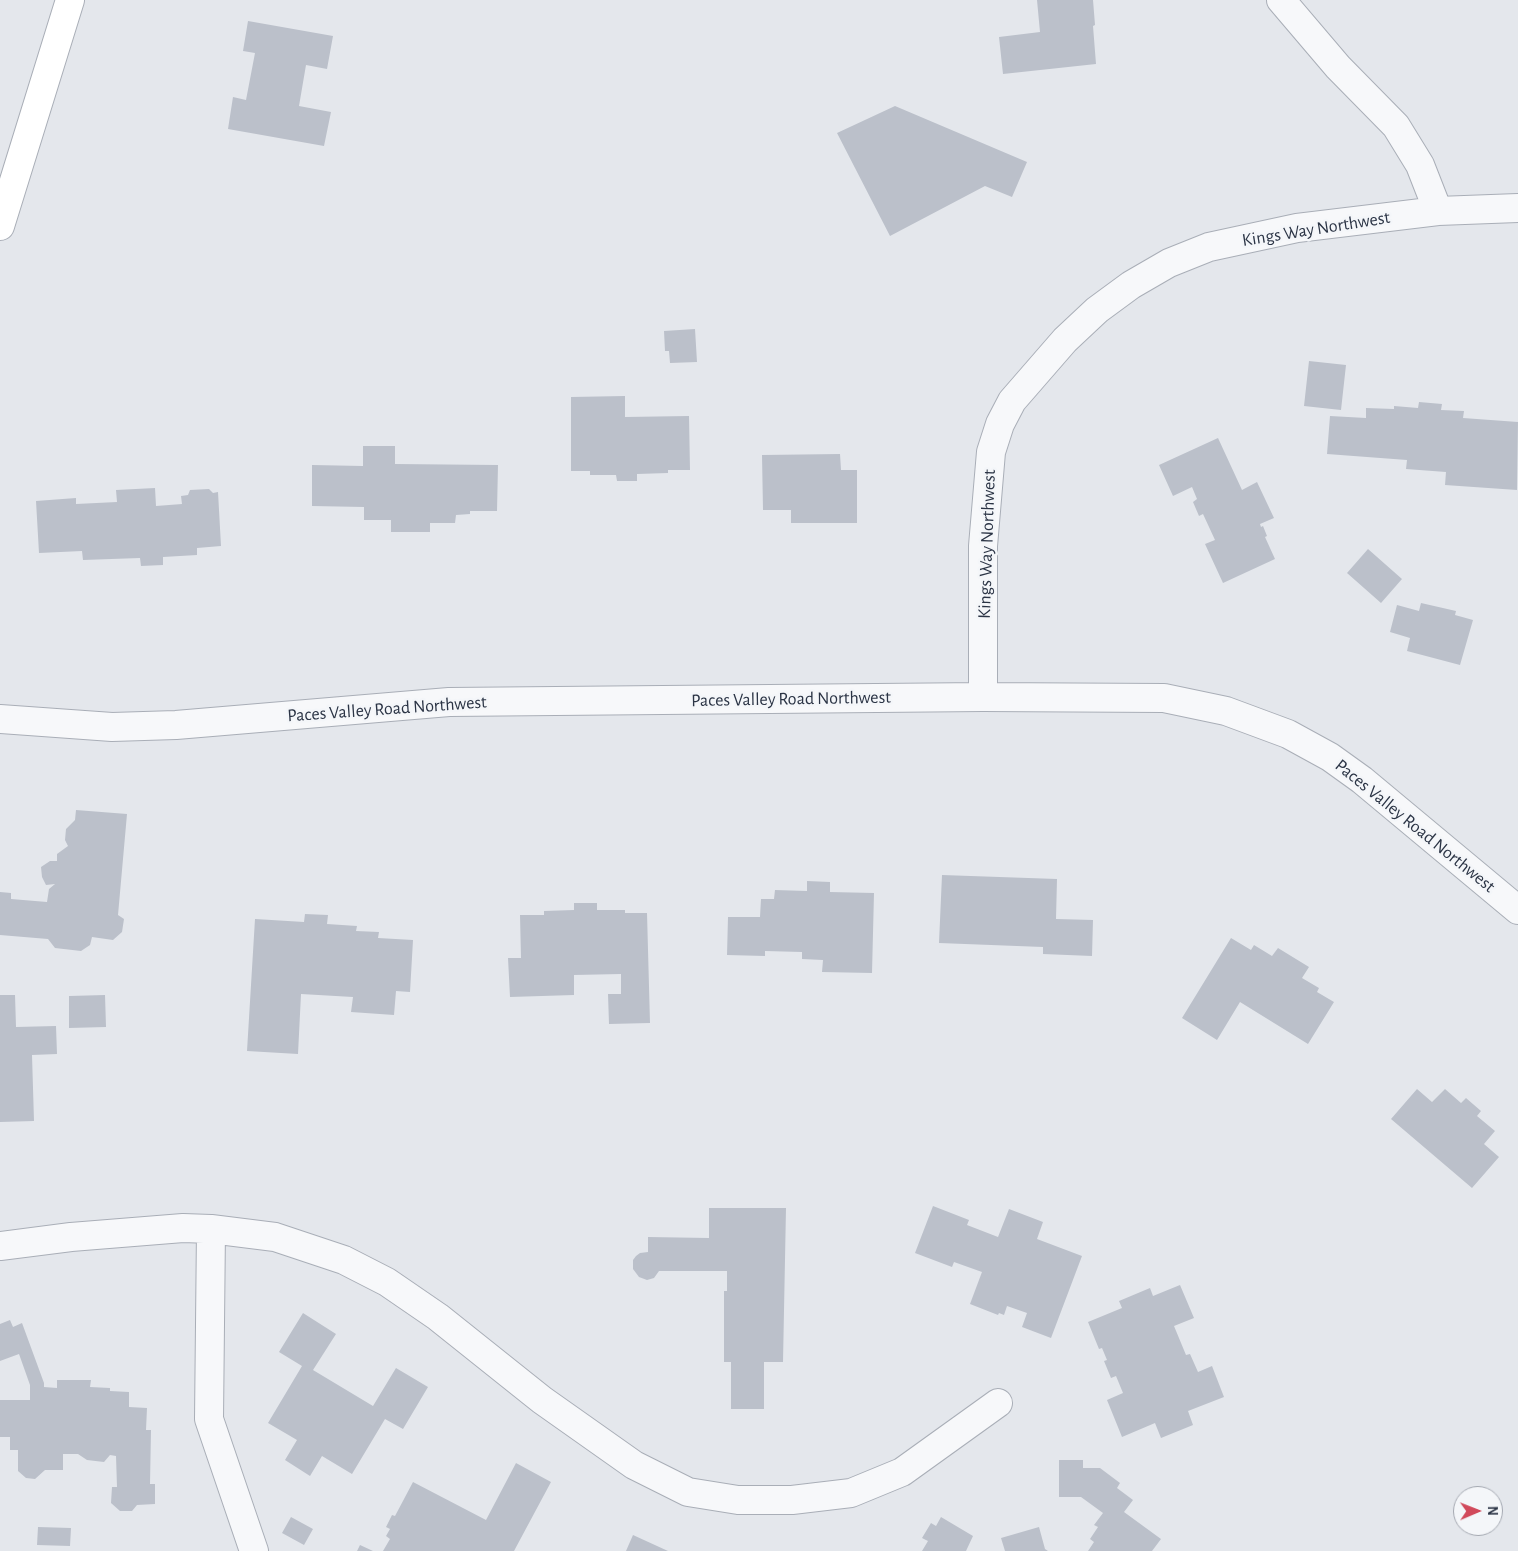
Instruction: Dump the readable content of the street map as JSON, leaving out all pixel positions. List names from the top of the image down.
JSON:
{
  "streets": {
    "street": ["Kings Way Northwest", "Paces Valley Road Northwest"]
  },
  "crossings": [
    ["Kings Way Northwest", "Paces Valley Road Northwest"]
  ],
  "north": "right"
}
